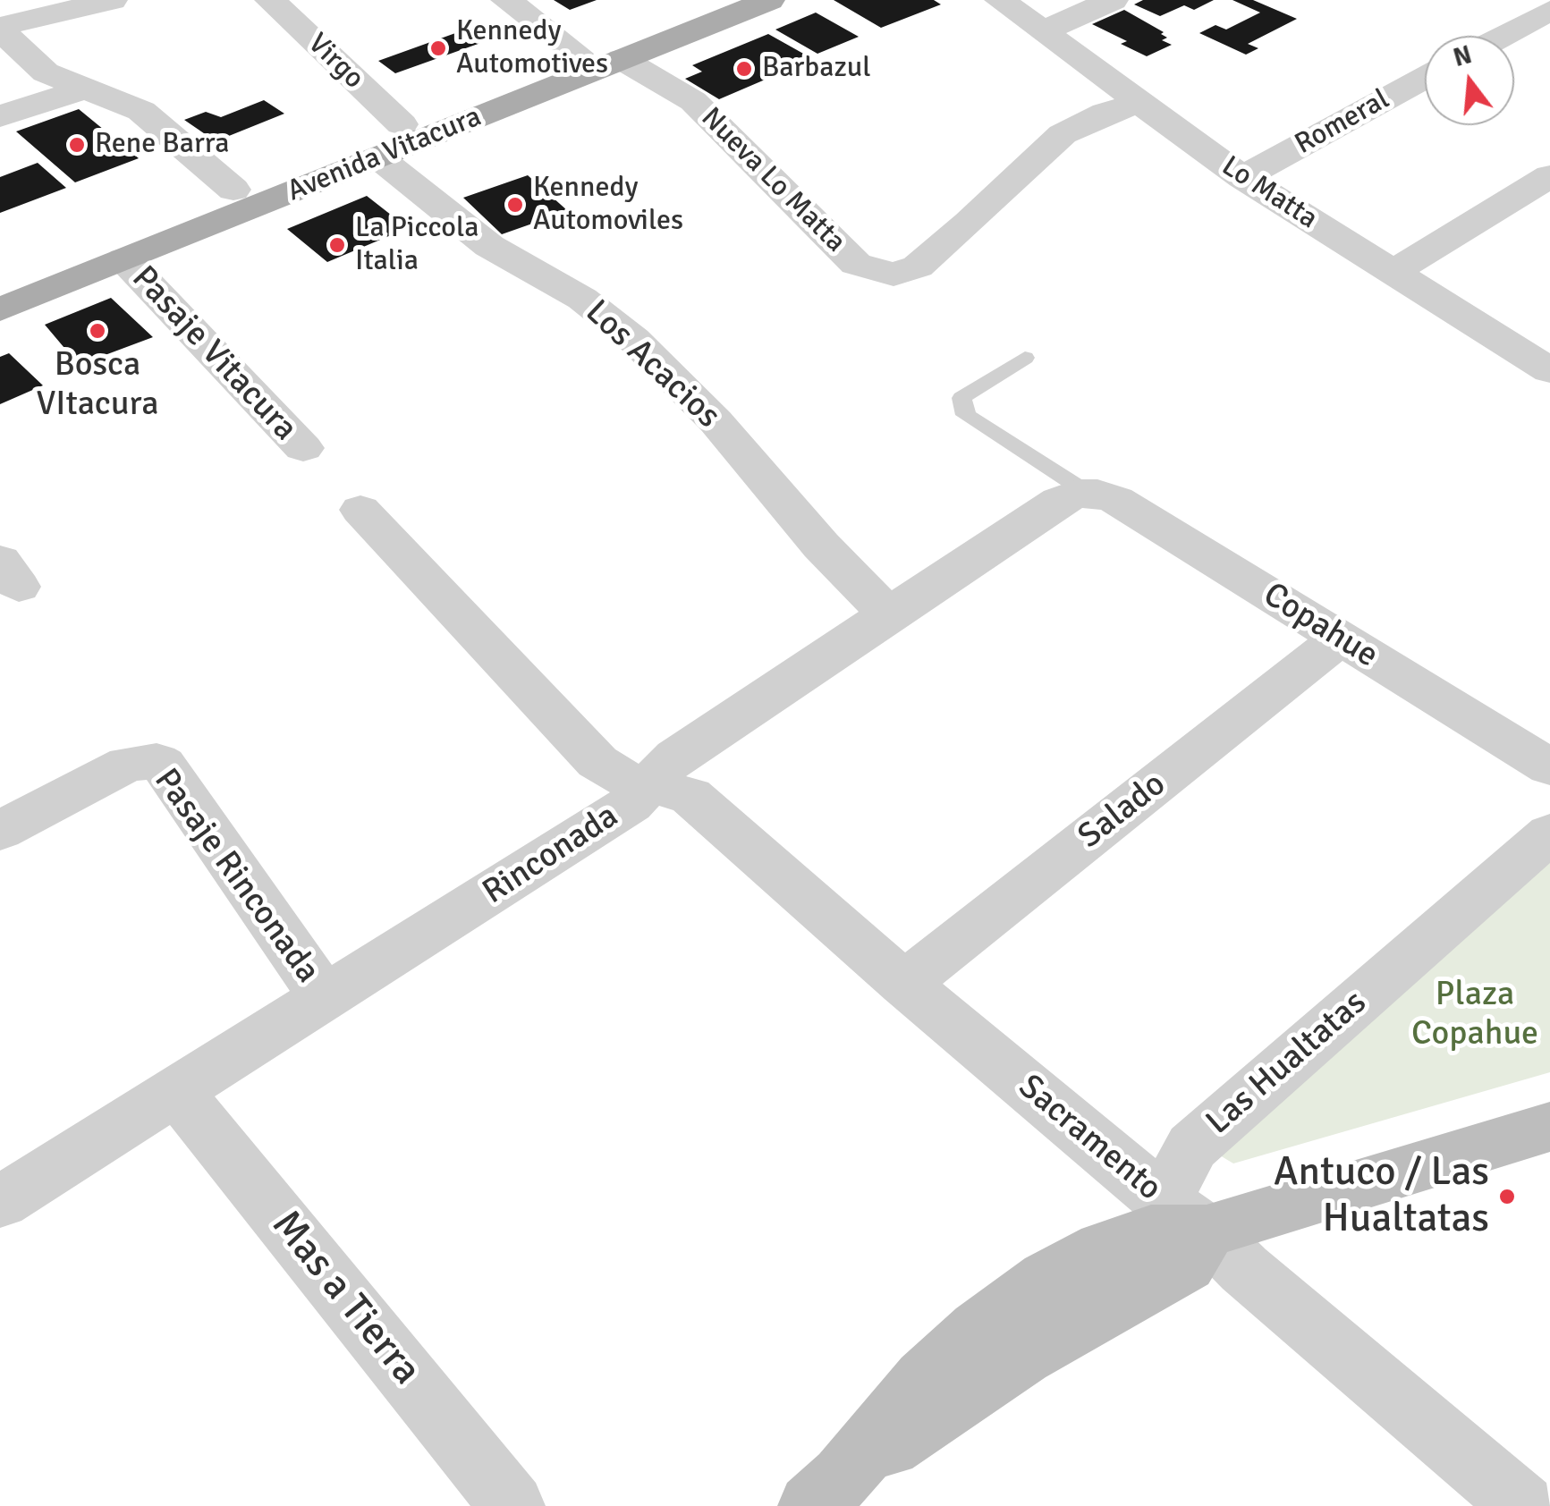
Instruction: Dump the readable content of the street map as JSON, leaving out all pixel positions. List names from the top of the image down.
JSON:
{
  "streets": {
    "main road": ["Avenida Vitacura"],
    "street": [
      "Virgo",
      "Romeral",
      "Nueva Lo Matta",
      "Lo Matta",
      "Pasaje Vitacura",
      "Los Acacios",
      "Copahue",
      "Salado",
      "Rinconada",
      "Pasaje Rinconada",
      "Las Hualtatas",
      "Sacramento",
      "Mas a Tierra"
    ]
  },
  "crossings": [
    ["Virgo", "Avenida Vitacura"],
    ["Romeral", "Lo Matta"],
    ["Avenida Vitacura", "Nueva Lo Matta"],
    ["Avenida Vitacura", "Pasaje Vitacura"],
    ["Avenida Vitacura", "Los Acacios"],
    ["Nueva Lo Matta", "Lo Matta"],
    ["Los Acacios", "Rinconada"],
    ["Copahue", "Salado"],
    ["Copahue", "Rinconada"],
    ["Salado", "Sacramento"],
    ["Rinconada", "Pasaje Rinconada"],
    ["Rinconada", "Sacramento"],
    ["Rinconada", "Mas a Tierra"],
    ["Las Hualtatas", "Sacramento"]
  ],
  "parks": ["Plaza Copahue"],
  "places": [
    "Kennedy Automotives",
    "Barbazul",
    "Rene Barra",
    "Kennedy Automoviles",
    "La Piccola Italia",
    "Bosca VItacura",
    "Antuco / Las Hualtatas"
  ],
  "north": "top"
}
